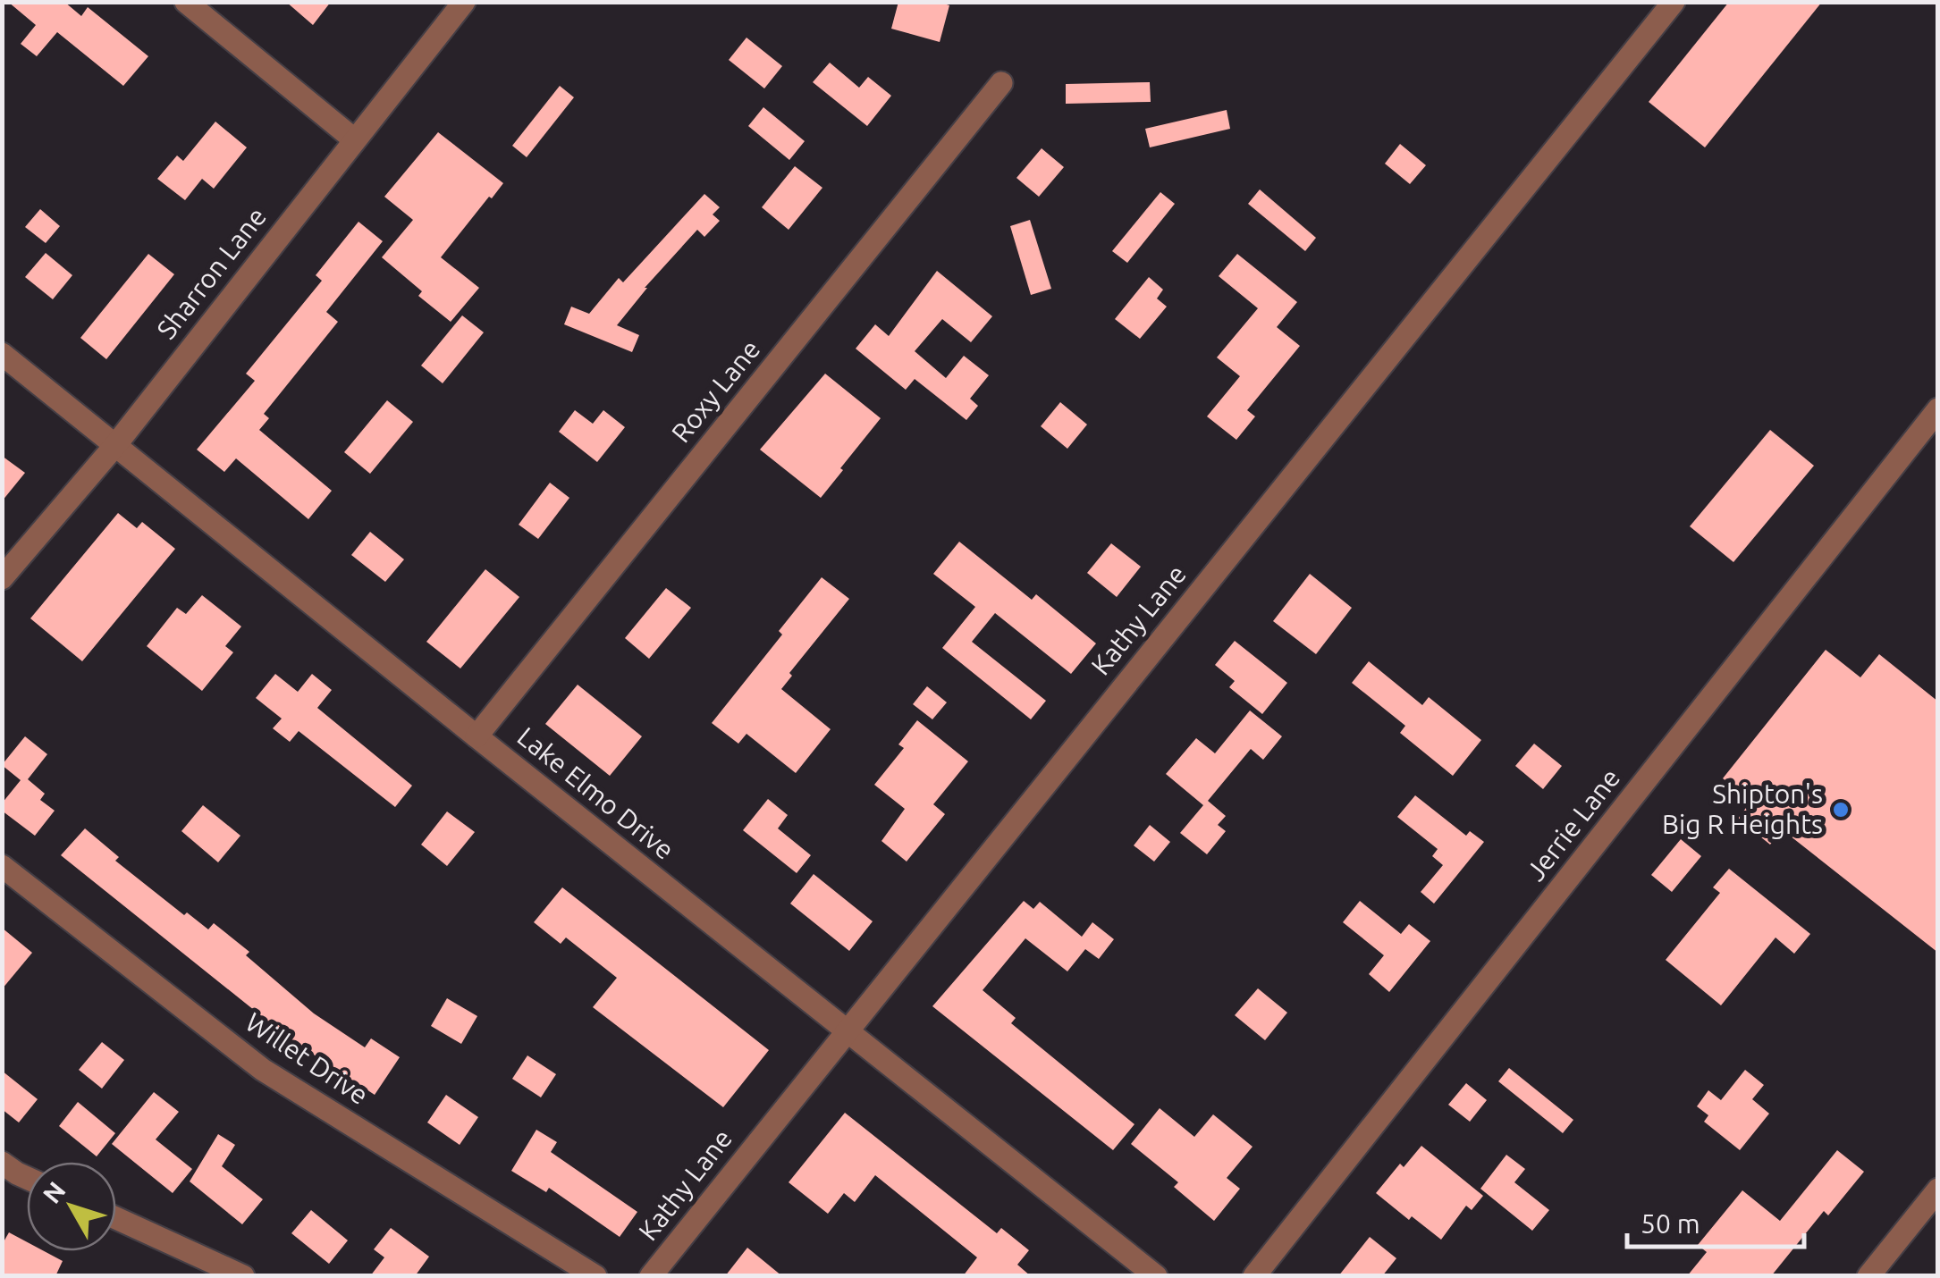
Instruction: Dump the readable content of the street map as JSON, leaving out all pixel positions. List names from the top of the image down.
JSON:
{
  "streets": {
    "street": [
      "Sharron Lane",
      "Roxy Lane",
      "Kathy Lane",
      "Lake Elmo Drive",
      "Jerrie Lane",
      "Willet Drive"
    ]
  },
  "crossings": [
    ["Sharron Lane", "Lake Elmo Drive"],
    ["Roxy Lane", "Lake Elmo Drive"],
    ["Kathy Lane", "Lake Elmo Drive"]
  ],
  "places": ["Shipton's Big R Heights"],
  "scale_bar": "50 m",
  "north": "top left"
}
